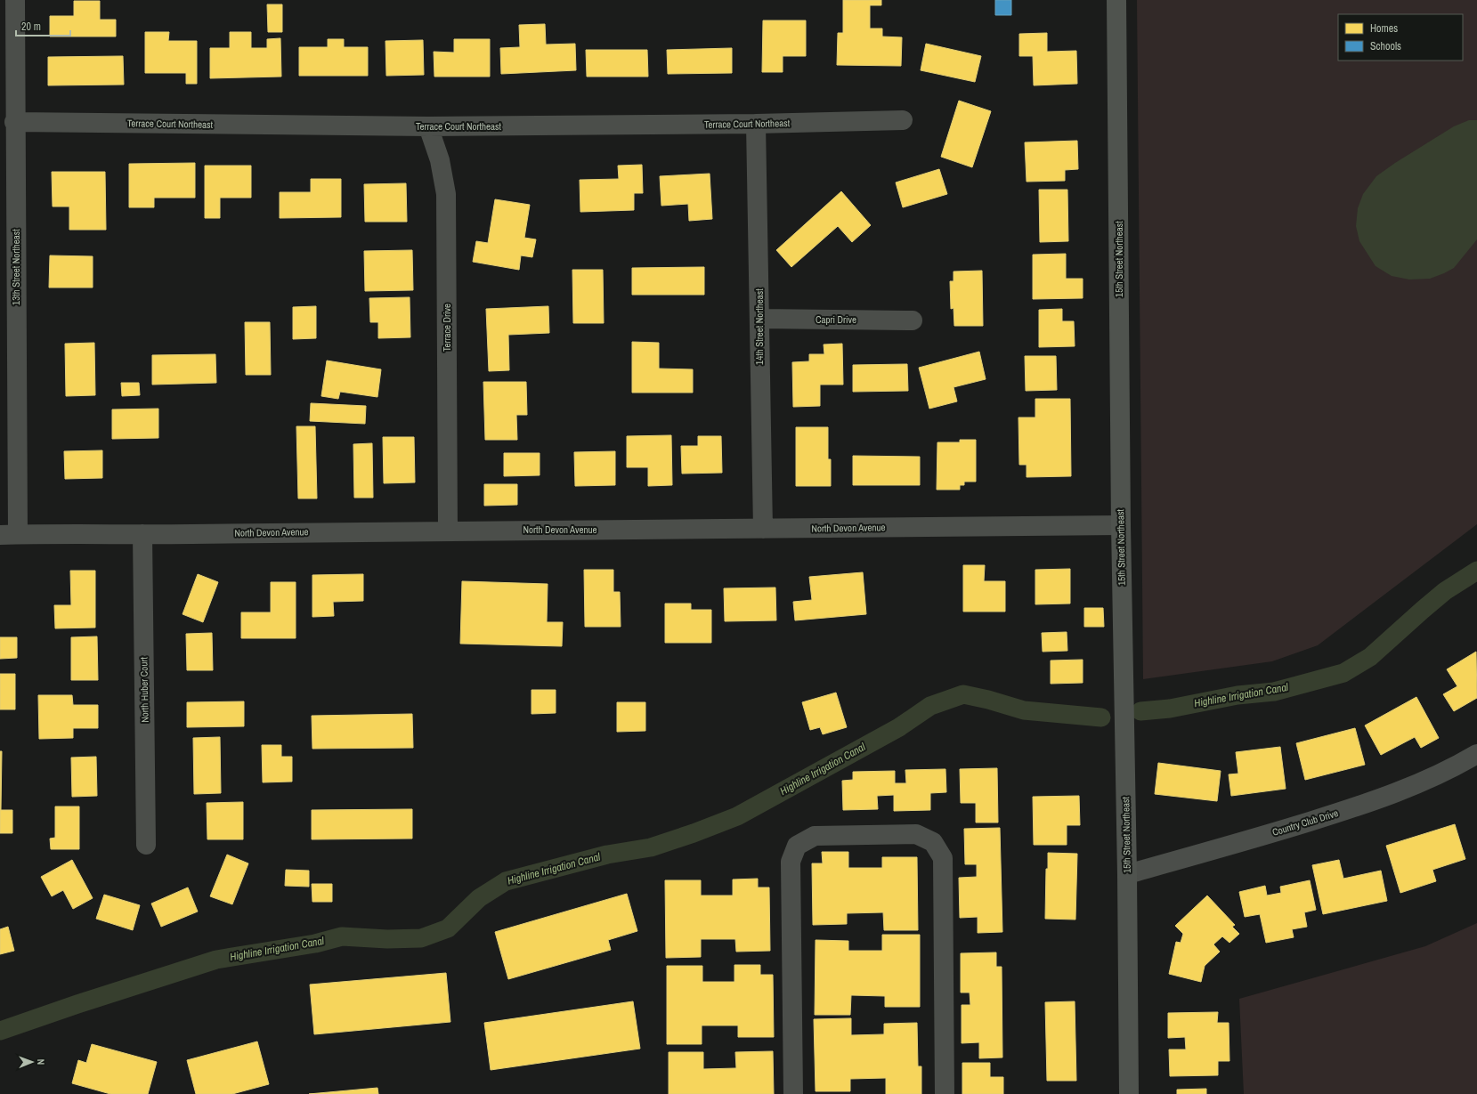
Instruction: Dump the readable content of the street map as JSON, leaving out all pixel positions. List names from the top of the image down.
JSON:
{
  "streets": {
    "street": [
      "Terrace Court Northeast",
      "15th Street Northeast",
      "13th Street Northeast",
      "Capri Drive",
      "14th Street Northeast",
      "Terrace Drive",
      "North Devon Avenue",
      "North Huber Court",
      "Country Club Drive"
    ]
  },
  "crossings": [
    ["Terrace Court Northeast", "13th Street Northeast"],
    ["Terrace Court Northeast", "14th Street Northeast"],
    ["Terrace Court Northeast", "Terrace Drive"],
    ["15th Street Northeast", "North Devon Avenue"],
    ["15th Street Northeast", "Country Club Drive"],
    ["13th Street Northeast", "North Devon Avenue"],
    ["Capri Drive", "14th Street Northeast"],
    ["14th Street Northeast", "North Devon Avenue"],
    ["Terrace Drive", "North Devon Avenue"],
    ["North Devon Avenue", "North Huber Court"]
  ],
  "water": ["Highline Irrigation Canal"],
  "legend": ["Homes", "Schools"],
  "scale_bar": "20 m",
  "north": "right"
}
